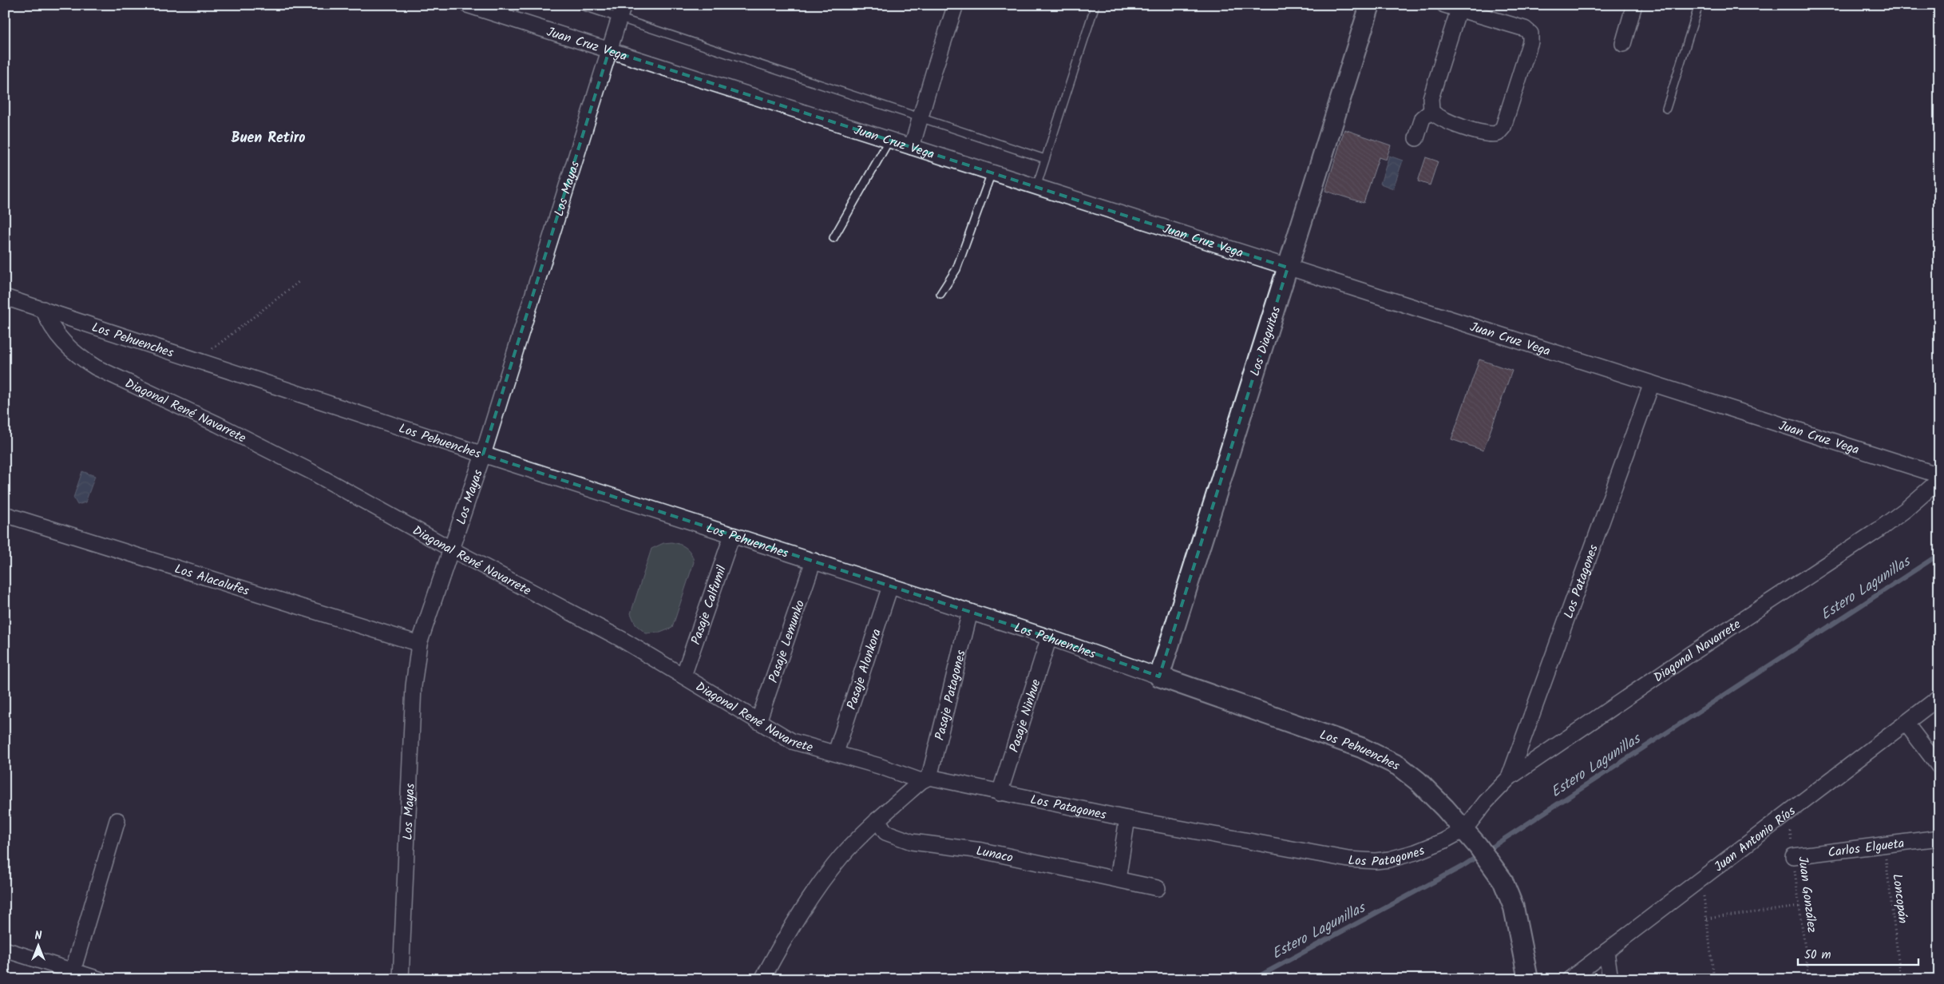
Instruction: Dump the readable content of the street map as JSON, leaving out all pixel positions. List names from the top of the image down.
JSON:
{
  "streets": {
    "street": [
      "Juan Cruz Vega",
      "Los Mayas",
      "Los Pehuenches",
      "Los Diaguitas",
      "Diagonal René Navarrete",
      "Los Alacalufes",
      "Los Patagones",
      "Pasaje Calfumil",
      "Pasaje Lemunko",
      "Diagonal Navarrete",
      "Pasaje Alonkora",
      "Pasaje Patagones",
      "Pasaje Ninhue",
      "Juan Antonio Ríos",
      "Carlos Elgueta",
      "Lunaco"
    ],
    "path": ["Juan González", "Loncopán"]
  },
  "crossings": [
    ["Juan Cruz Vega", "Los Mayas"],
    ["Juan Cruz Vega", "Los Diaguitas"],
    ["Juan Cruz Vega", "Los Patagones"],
    ["Los Mayas", "Los Pehuenches"],
    ["Los Mayas", "Diagonal René Navarrete"],
    ["Los Mayas", "Los Alacalufes"],
    ["Los Pehuenches", "Los Diaguitas"],
    ["Los Pehuenches", "Diagonal René Navarrete"],
    ["Los Pehuenches", "Los Patagones"],
    ["Los Pehuenches", "Pasaje Calfumil"],
    ["Los Pehuenches", "Pasaje Lemunko"],
    ["Los Pehuenches", "Diagonal Navarrete"],
    ["Los Pehuenches", "Pasaje Alonkora"],
    ["Los Pehuenches", "Pasaje Patagones"],
    ["Los Pehuenches", "Pasaje Ninhue"],
    ["Diagonal René Navarrete", "Los Patagones"],
    ["Diagonal René Navarrete", "Pasaje Calfumil"],
    ["Diagonal René Navarrete", "Pasaje Lemunko"],
    ["Diagonal René Navarrete", "Pasaje Alonkora"],
    ["Diagonal René Navarrete", "Pasaje Patagones"],
    ["Los Patagones", "Diagonal Navarrete"],
    ["Los Patagones", "Pasaje Patagones"],
    ["Los Patagones", "Pasaje Ninhue"],
    ["Juan Antonio Ríos", "Juan González"],
    ["Carlos Elgueta", "Juan González"],
    ["Carlos Elgueta", "Loncopán"]
  ],
  "districts": ["Buen Retiro"],
  "water": ["Estero Lagunillas"],
  "scale_bar": "50 m",
  "north": "top"
}
